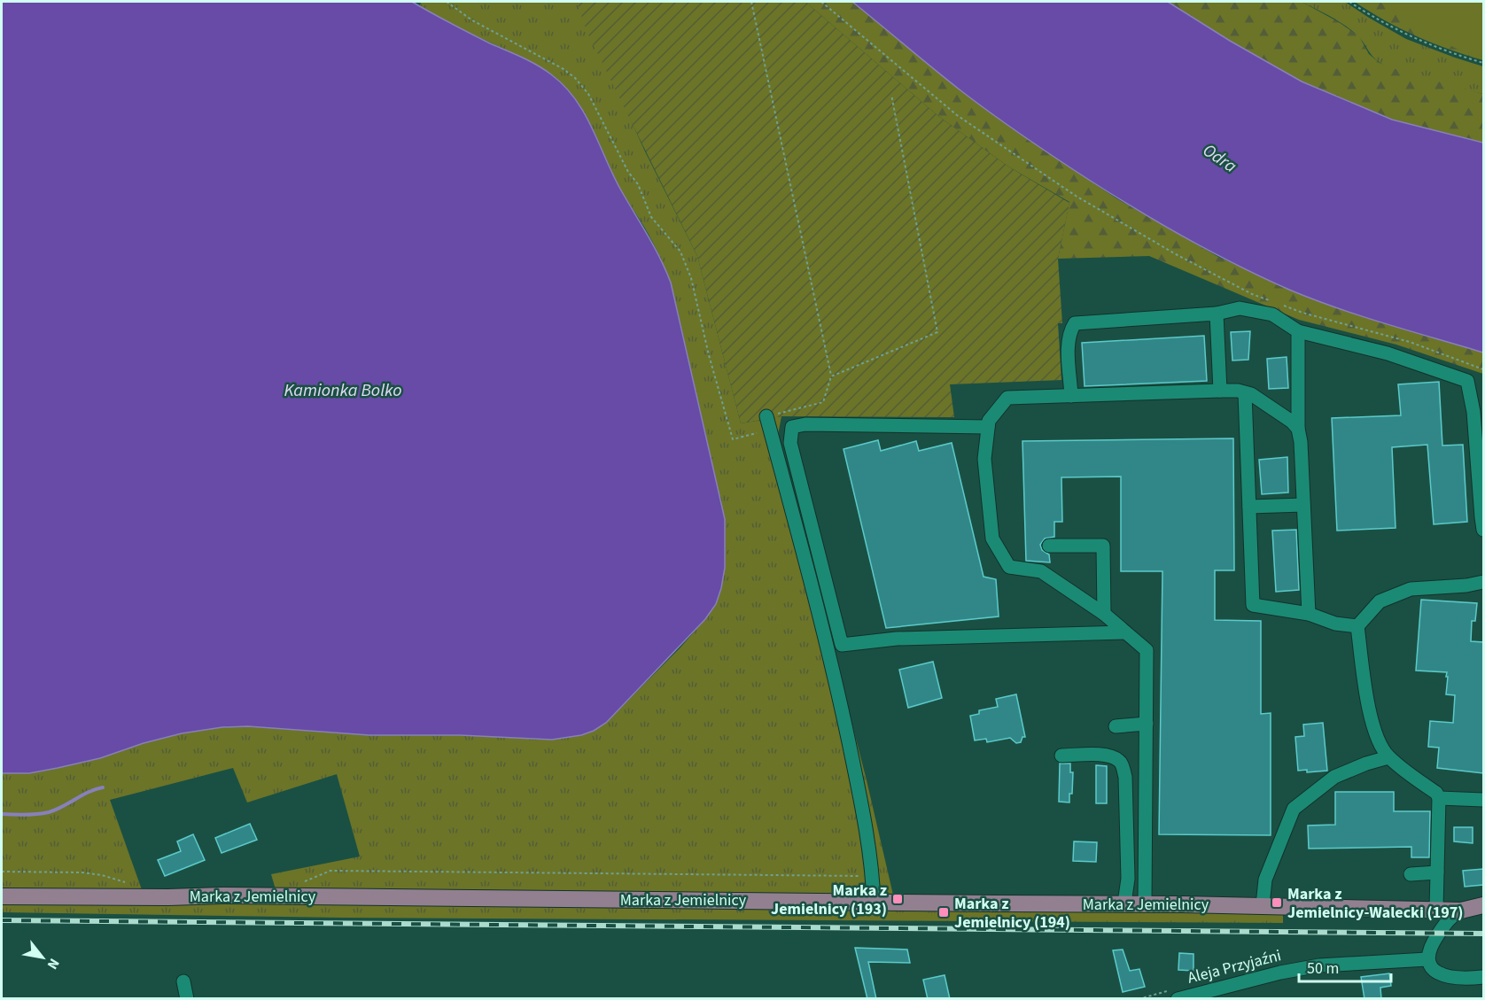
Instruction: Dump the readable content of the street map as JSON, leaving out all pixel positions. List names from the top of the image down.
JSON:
{
  "streets": {
    "main road": ["Marka z Jemielnicy"],
    "street": ["Aleja Przyjaźni"]
  },
  "water": ["Odra", "Kamionka Bolko"],
  "places": {
    "transit": ["Marka z Jemielnicy (193)", "Marka z Jemielnicy-Walecki (197)", "Marka z Jemielnicy (194)"]
  },
  "scale_bar": "50 m",
  "north": "bottom right"
}
